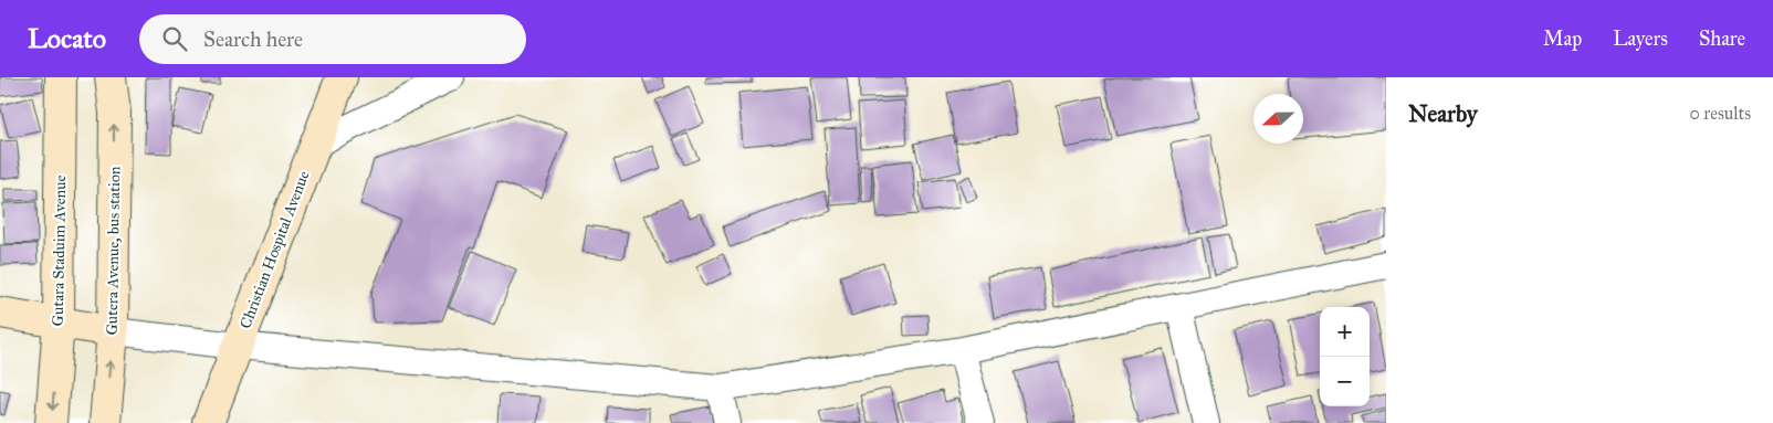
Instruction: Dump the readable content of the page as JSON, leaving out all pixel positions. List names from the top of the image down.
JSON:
{
  "streets": {
    "main road": ["Christian Hospital Avenue", "Gutara Staduim Avenue", "Gutera Avenue, bus station"]
  },
  "one_way": ["Gutera Avenue, bus station"],
  "north": "left",
  "page": {
    "header": "Locato",
    "search": "Search here",
    "nav": ["Map", "Layers", "Share"],
    "heading": ["Nearby", "0 results"],
    "map_buttons": ["+", "−"]
  }
}
